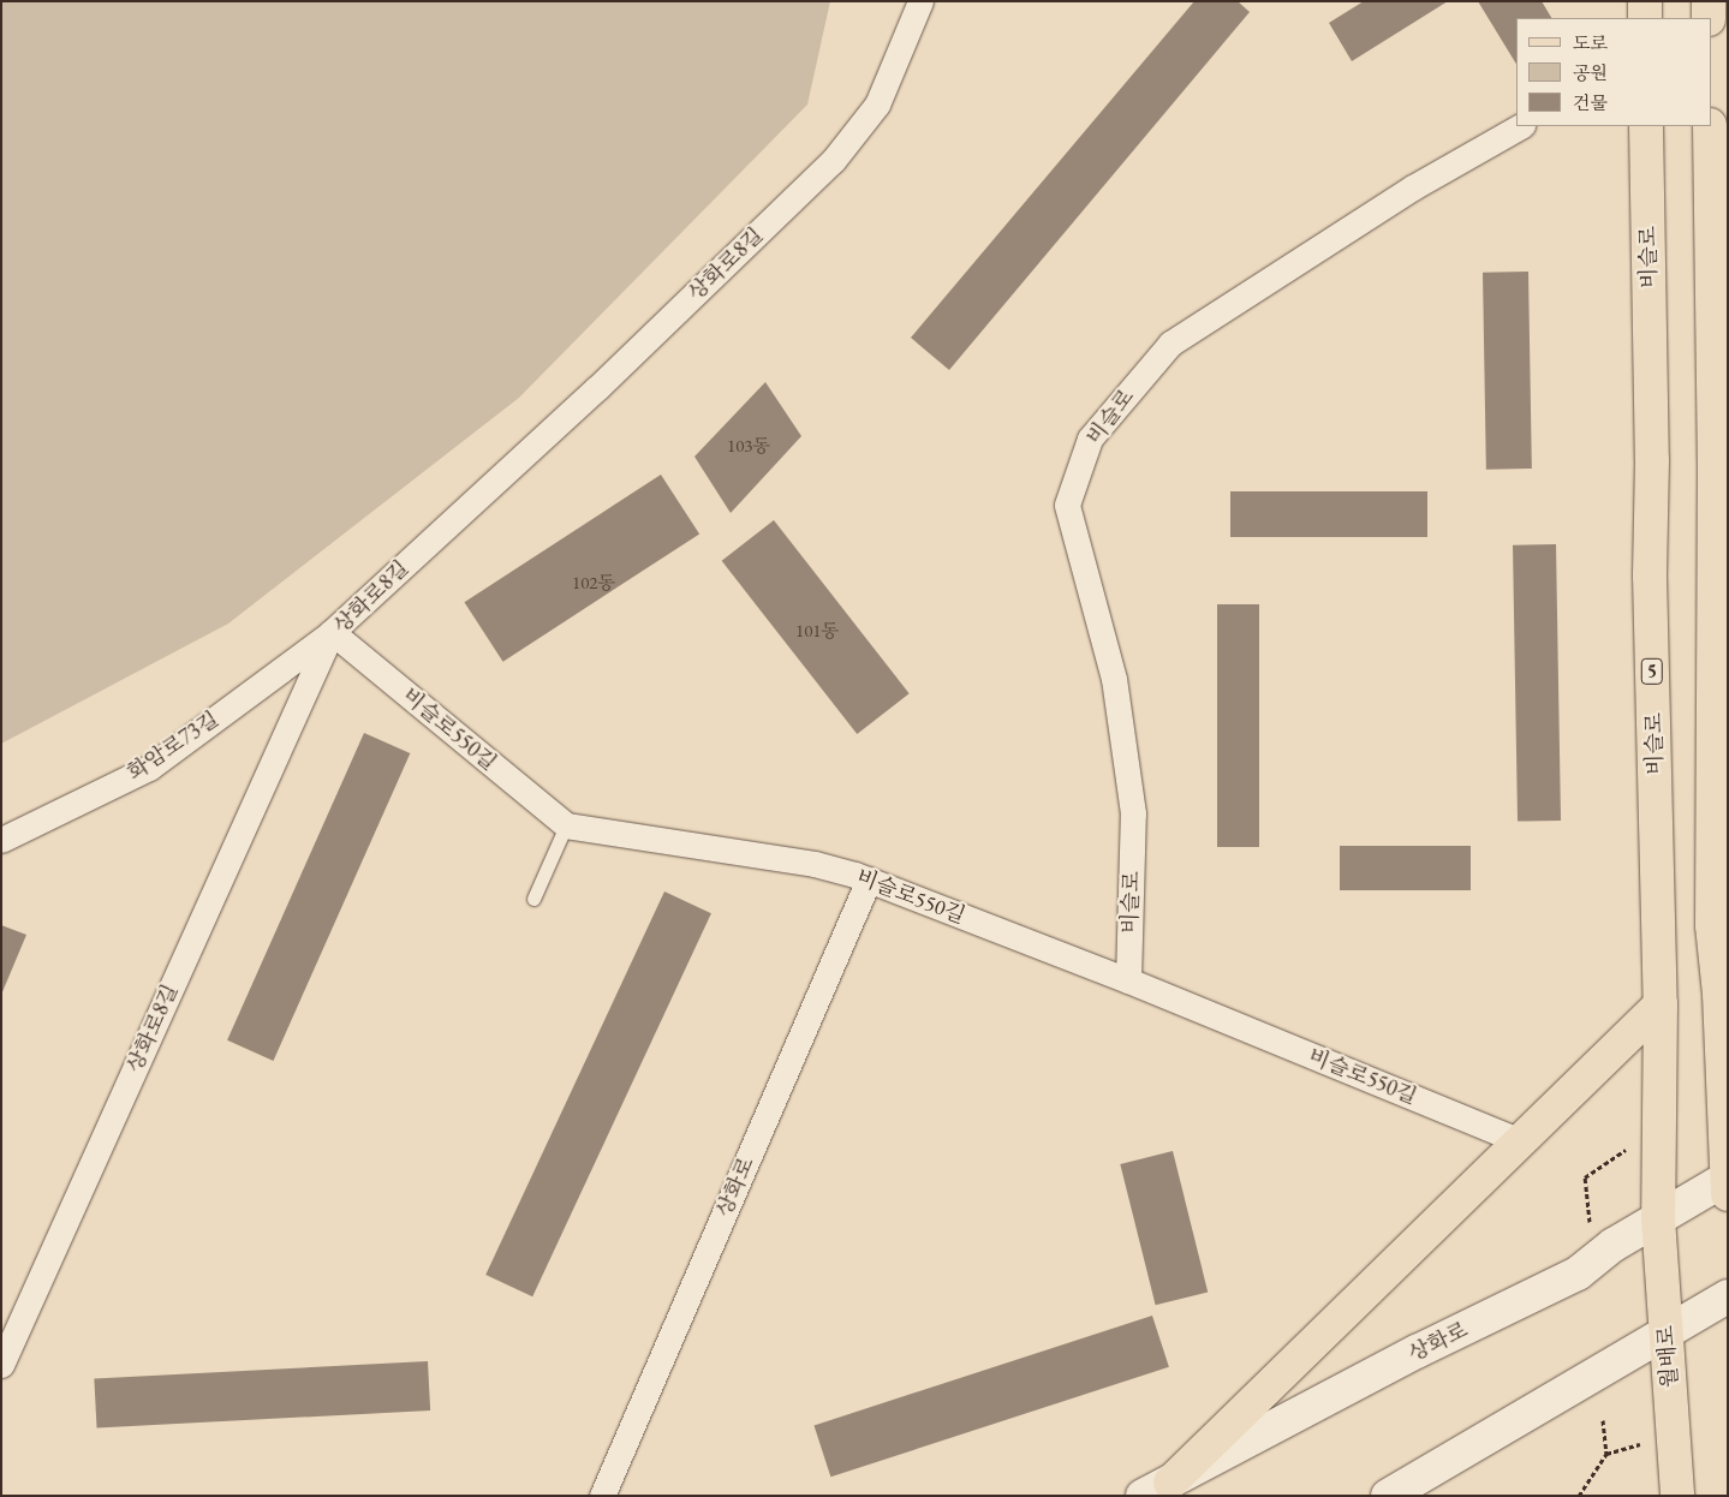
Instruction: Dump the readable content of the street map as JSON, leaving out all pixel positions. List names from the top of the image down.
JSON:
{
  "streets": {
    "main road": [
      "비슬로",
      "5",
      "상화로",
      "월배로"
    ],
    "street": ["상화로8길", "비슬로550길", "화암로73길"]
  },
  "crossings": [
    ["비슬로", "비슬로550길"],
    ["비슬로", "상화로"],
    ["비슬로", "월배로"],
    ["상화로8길", "비슬로550길"],
    ["상화로8길", "화암로73길"],
    ["비슬로550길", "화암로73길"],
    ["비슬로550길", "상화로"],
    ["상화로", "월배로"]
  ],
  "house_numbers": ["103동", "102동", "101동"],
  "legend": ["도로", "공원", "건물"]
}
